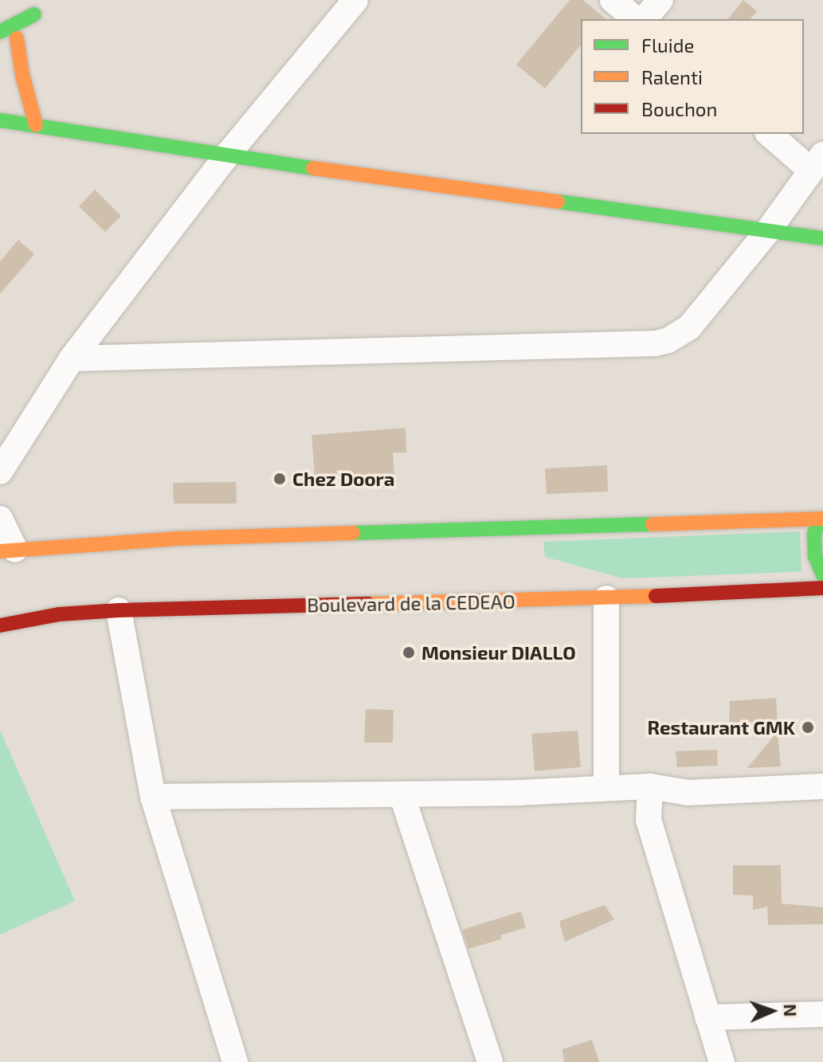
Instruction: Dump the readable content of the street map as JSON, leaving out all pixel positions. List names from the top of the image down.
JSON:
{
  "streets": {
    "main road": ["Boulevard de la CEDEAO"]
  },
  "places": ["Chez Doora", "Monsieur DIALLO", "Restaurant GMK"],
  "legend": ["Fluide", "Ralenti", "Bouchon"],
  "north": "right"
}
